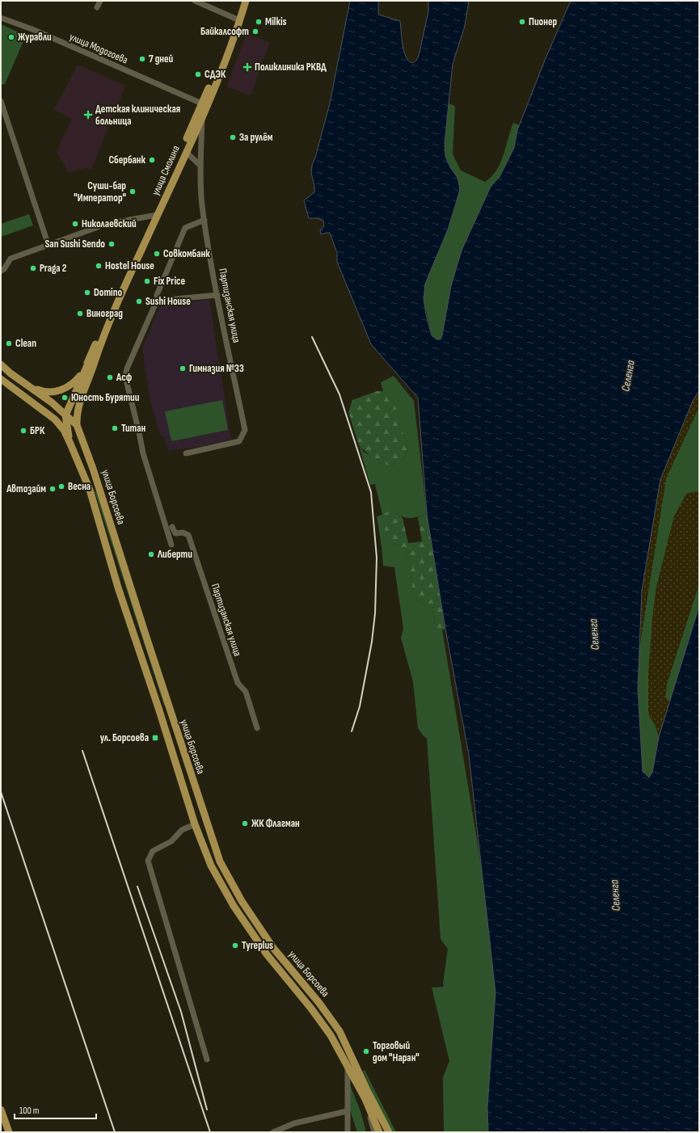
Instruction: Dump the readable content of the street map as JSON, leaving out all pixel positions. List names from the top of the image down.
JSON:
{
  "streets": {
    "main road": ["улица Смолина", "улица Борсоева"],
    "street": ["улица Модогоева", "Партизанская улица"]
  },
  "crossings": [
    ["улица Модогоева", "улица Смолина"],
    ["улица Смолина", "Партизанская улица"],
    ["улица Смолина", "улица Борсоева"]
  ],
  "water": ["Селенга"],
  "places": {
    "other": [
      "Milkis",
      "Пионер",
      "Байкалсофт",
      "Журавли",
      "7 дней",
      "СДЭК",
      "За рулём",
      "Сбербанк",
      "Суши-бар \"Император\"",
      "Николаевский",
      "San Sushi Sendo",
      "Совкомбанк",
      "Hostel House",
      "Praga 2",
      "Fix Price",
      "Domino",
      "Sushi House",
      "Виноград",
      "Clean",
      "Гимназия №33",
      "Асф",
      "Юность Бурятии",
      "Титан",
      "БРК",
      "Весна",
      "Автозайм",
      "Либерти",
      "ЖК Флагман",
      "Tyreplus",
      "Торговый дом \"Наран\""
    ],
    "health": ["Поликлиника РКВД", "Детская клиническая больница"],
    "transit": ["ул. Борсоева"]
  },
  "scale_bar": "100 m"
}
